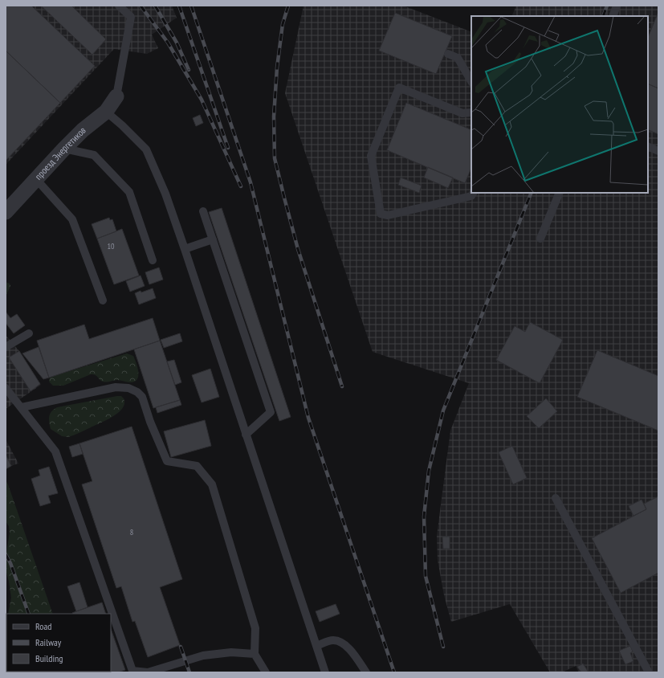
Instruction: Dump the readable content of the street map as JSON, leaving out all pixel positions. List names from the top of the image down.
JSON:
{
  "streets": {
    "street": ["проезд Энергетиков"]
  },
  "house_numbers": ["10", "8"],
  "legend": ["Road", "Railway", "Building"]
}
